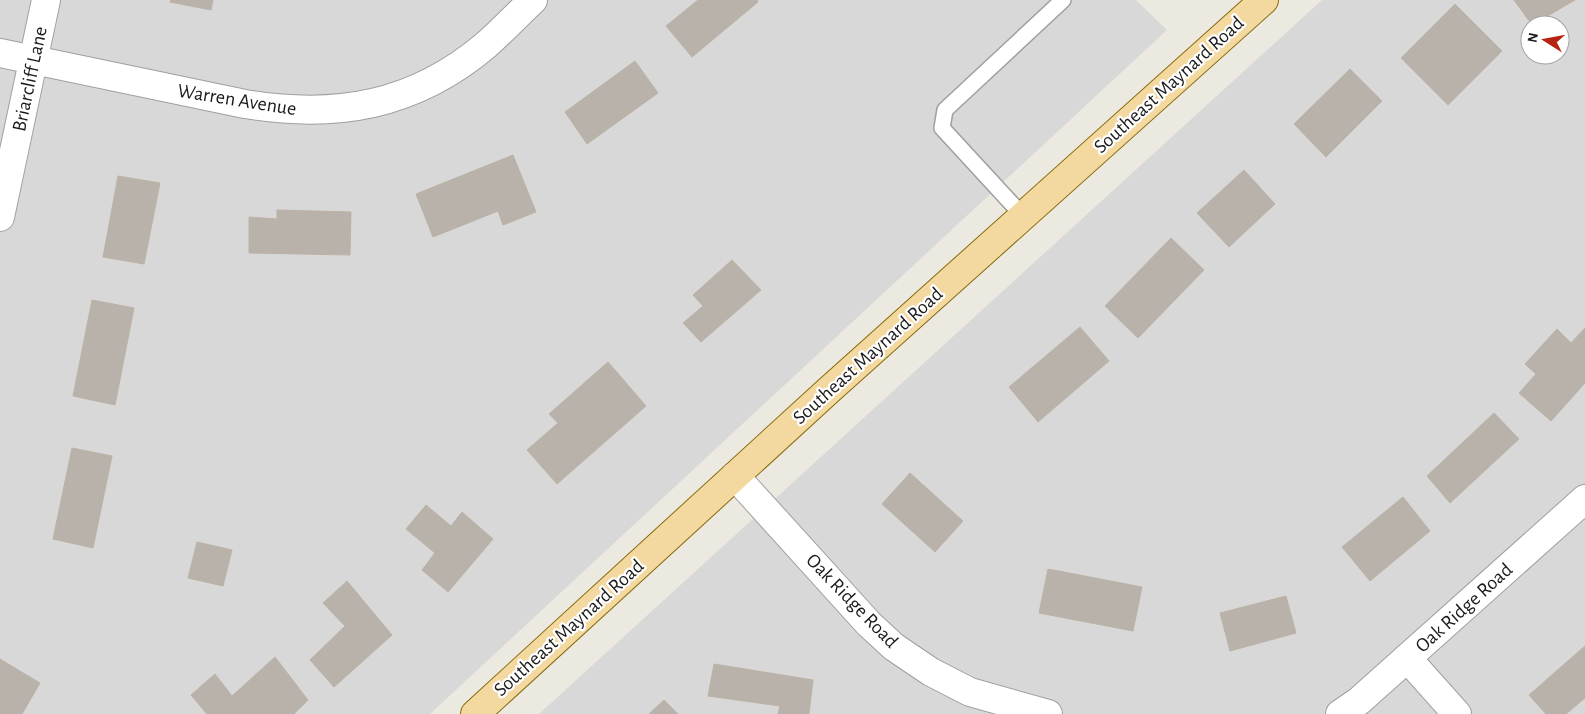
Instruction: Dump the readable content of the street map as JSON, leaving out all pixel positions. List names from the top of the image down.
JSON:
{
  "streets": {
    "main road": ["Southeast Maynard Road"],
    "street": ["Briarcliff Lane", "Warren Avenue", "Oak Ridge Road"]
  },
  "crossings": [
    ["Briarcliff Lane", "Warren Avenue"],
    ["Southeast Maynard Road", "Oak Ridge Road"]
  ],
  "north": "left"
}
